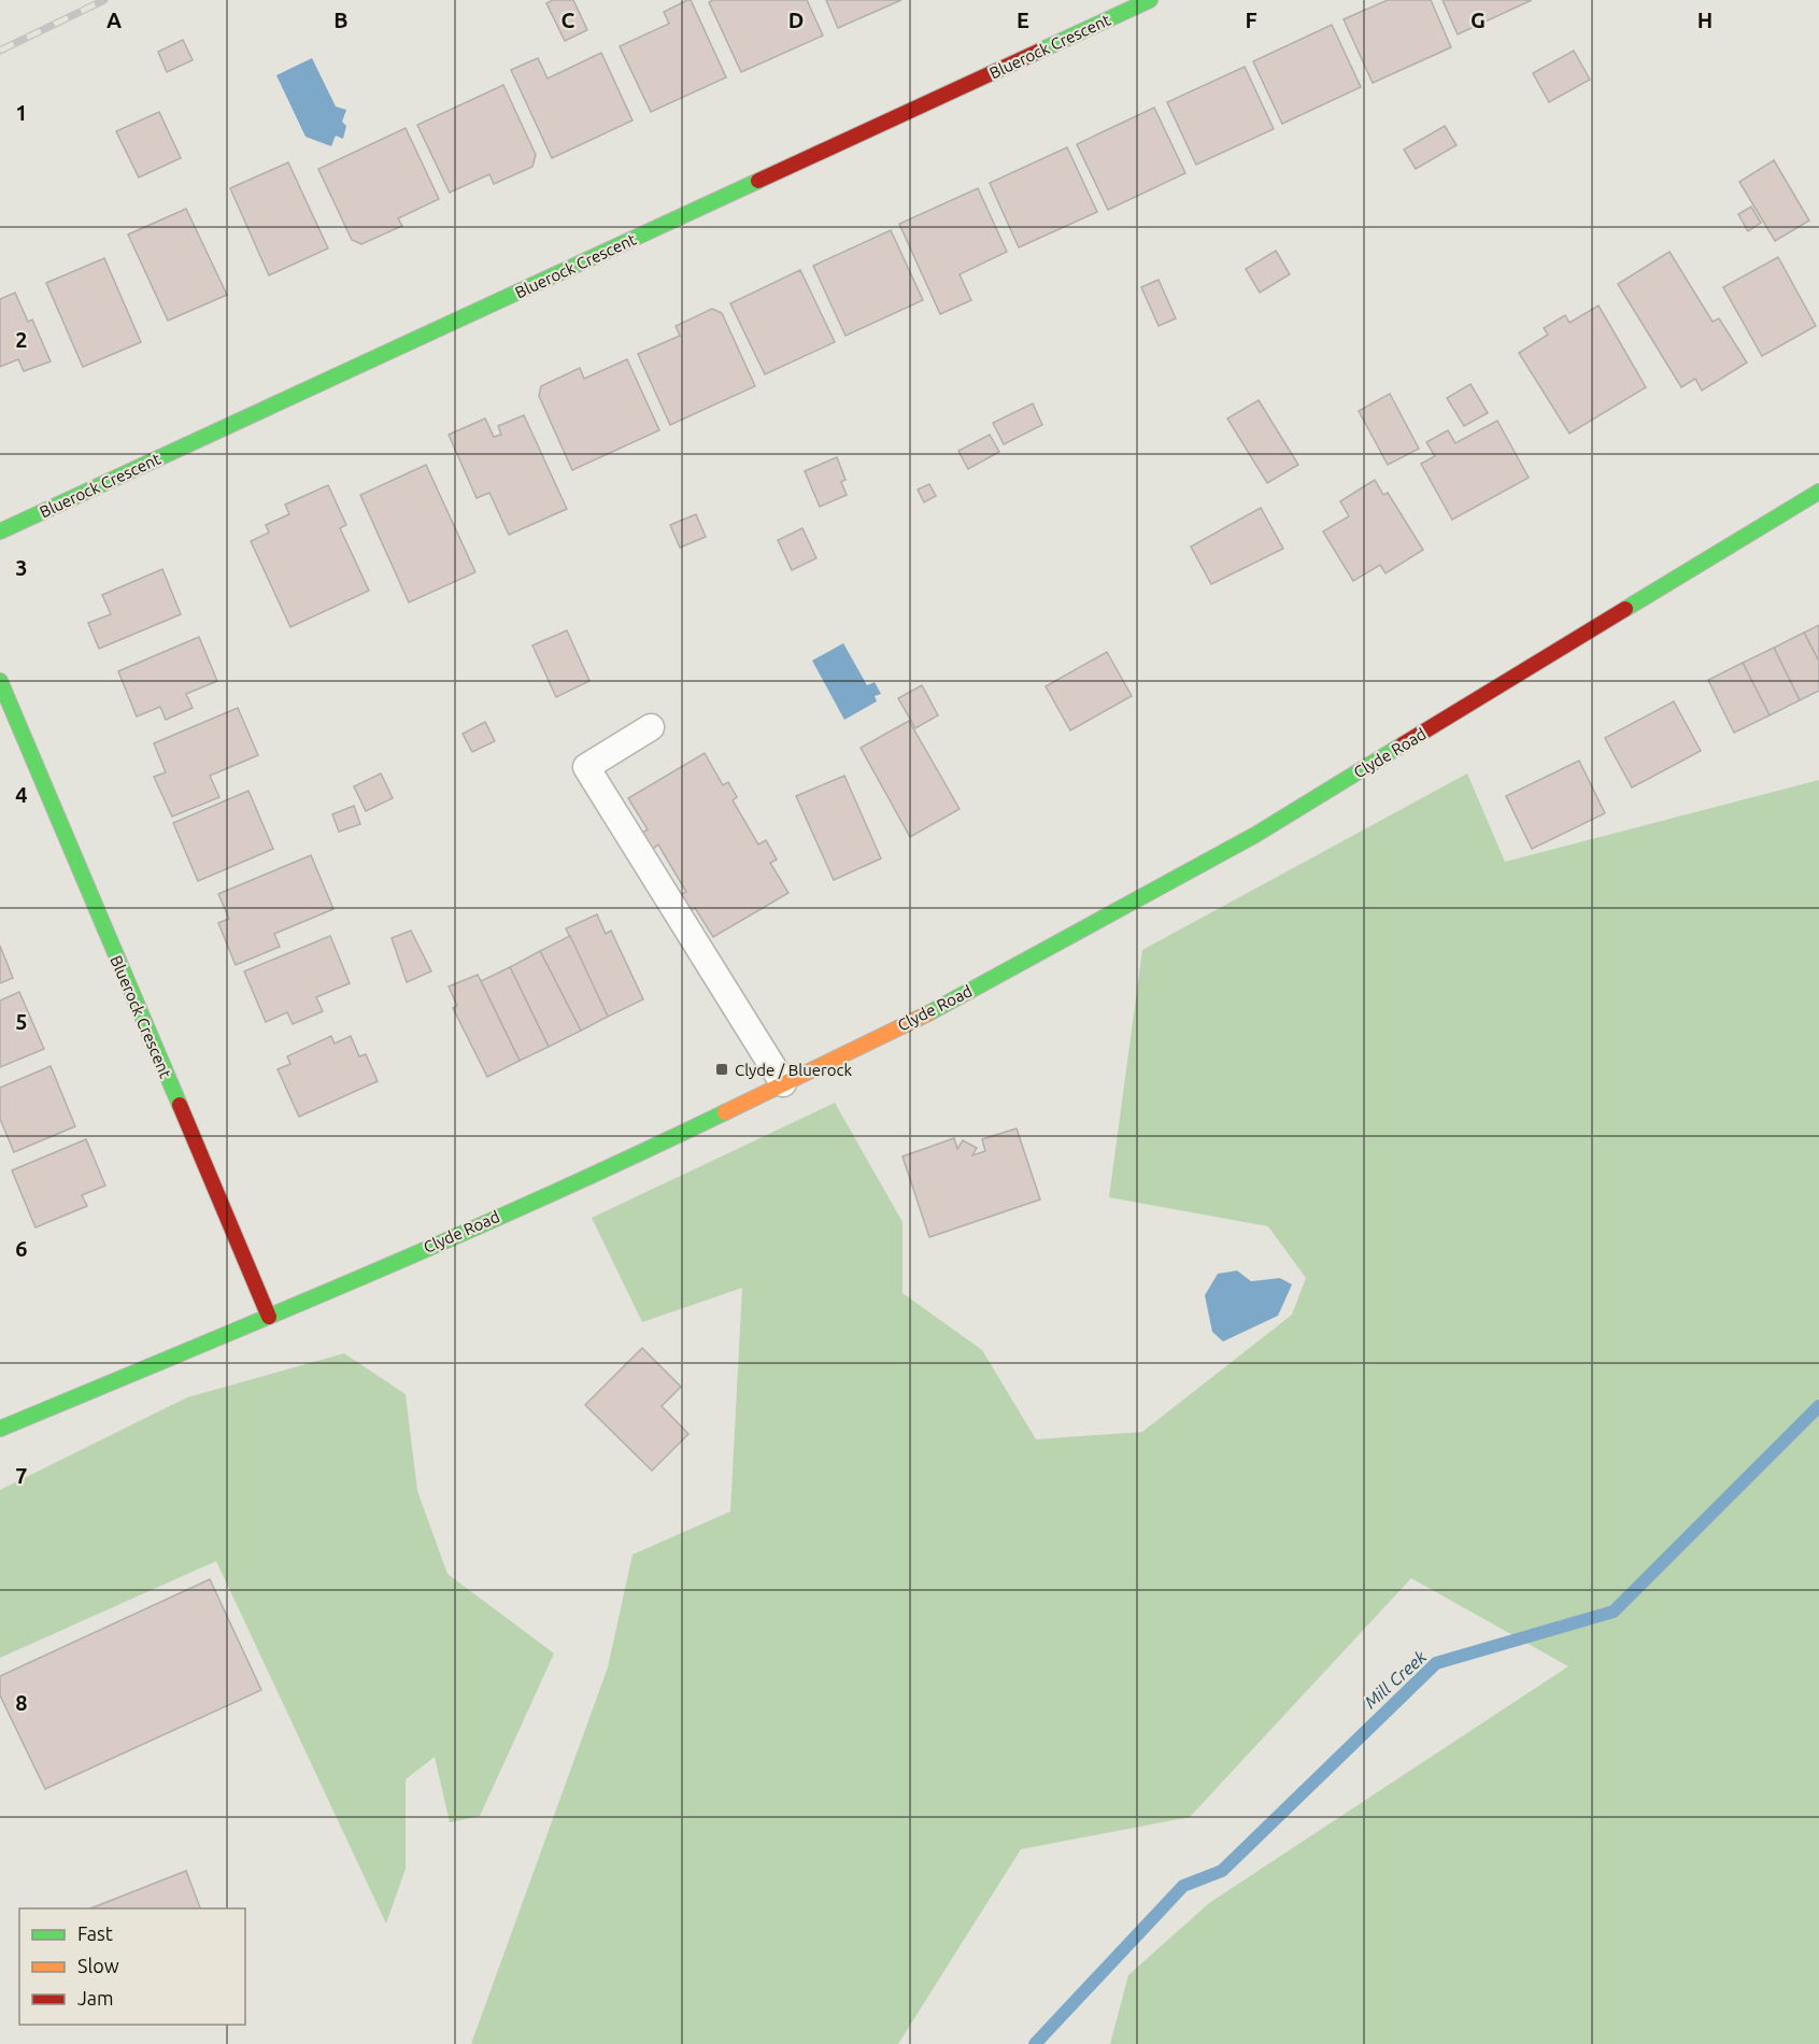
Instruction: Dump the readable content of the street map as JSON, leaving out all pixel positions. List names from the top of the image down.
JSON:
{
  "streets": {
    "main road": ["Bluerock Crescent", "Clyde Road"]
  },
  "crossings": [
    ["Bluerock Crescent", "Clyde Road"]
  ],
  "water": ["Mill Creek"],
  "places": {
    "transit": ["Clyde / Bluerock"]
  },
  "legend": ["Fast", "Slow", "Jam"],
  "grid": {
    "columns": [
      "A",
      "B",
      "C",
      "D",
      "E",
      "F",
      "G",
      "H"
    ],
    "rows": [
      "1",
      "2",
      "3",
      "4",
      "5",
      "6",
      "7",
      "8"
    ]
  }
}
